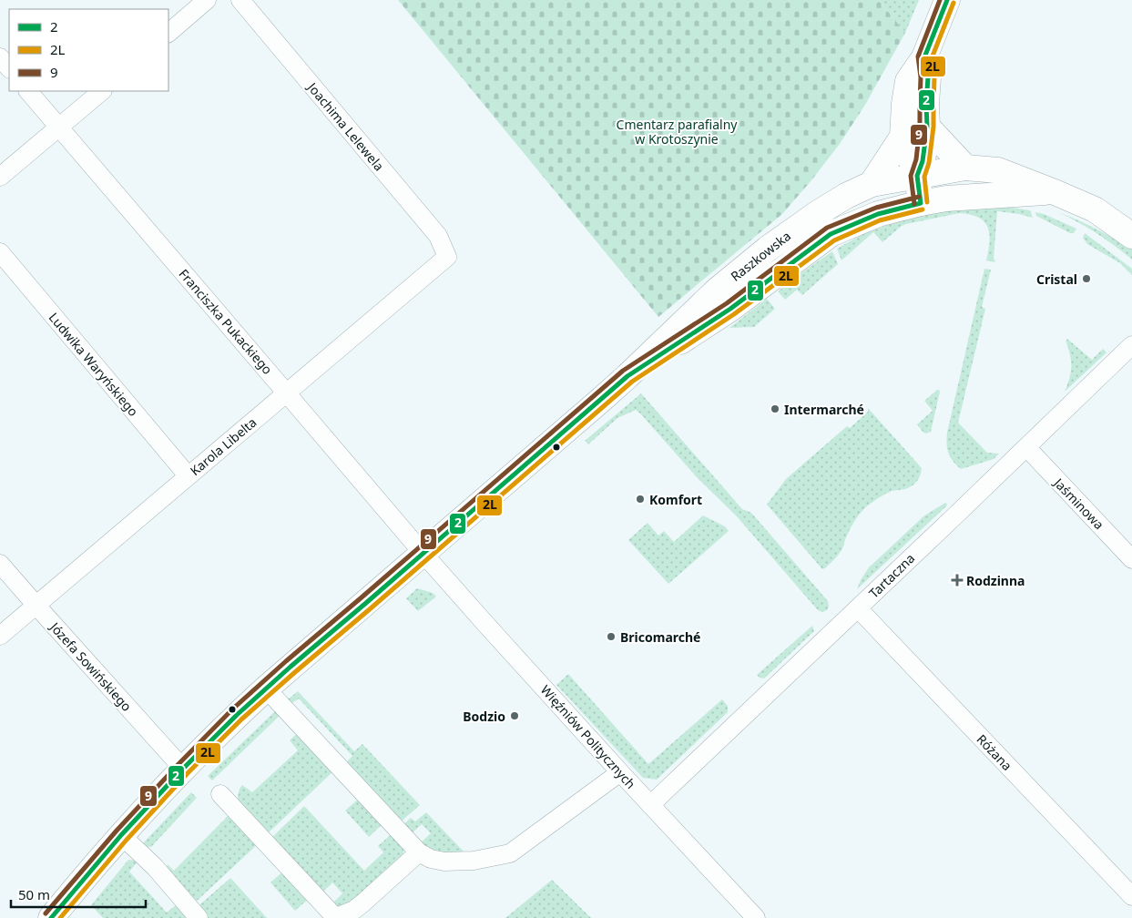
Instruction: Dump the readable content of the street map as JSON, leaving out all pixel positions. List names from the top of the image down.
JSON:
{
  "streets": {
    "main road": ["Raszkowska"],
    "street": [
      "Joachima Lelewela",
      "Franciszka Pukackiego",
      "Ludwika Waryńskiego",
      "Karola Libelta",
      "Jaśminowa",
      "Tartaczna",
      "Józefa Sowińskiego",
      "Więźniów Politycznych",
      "Różana"
    ]
  },
  "crossings": [
    ["Joachima Lelewela", "Karola Libelta"],
    ["Raszkowska", "Franciszka Pukackiego"],
    ["Raszkowska", "Józefa Sowińskiego"],
    ["Raszkowska", "Więźniów Politycznych"],
    ["Franciszka Pukackiego", "Karola Libelta"],
    ["Franciszka Pukackiego", "Więźniów Politycznych"],
    ["Ludwika Waryńskiego", "Karola Libelta"],
    ["Karola Libelta", "Józefa Sowińskiego"],
    ["Jaśminowa", "Tartaczna"],
    ["Tartaczna", "Więźniów Politycznych"],
    ["Tartaczna", "Różana"]
  ],
  "parks": ["Cmentarz parafialny w Krotoszynie"],
  "places": {
    "other": [
      "Cristal",
      "Intermarché",
      "Komfort",
      "Bricomarché",
      "Bodzio"
    ],
    "health": ["Rodzinna"]
  },
  "lines": ["transit line 2", "transit line 9", "transit line 2L"],
  "legend": ["2", "2L", "9"],
  "scale_bar": "50 m"
}
